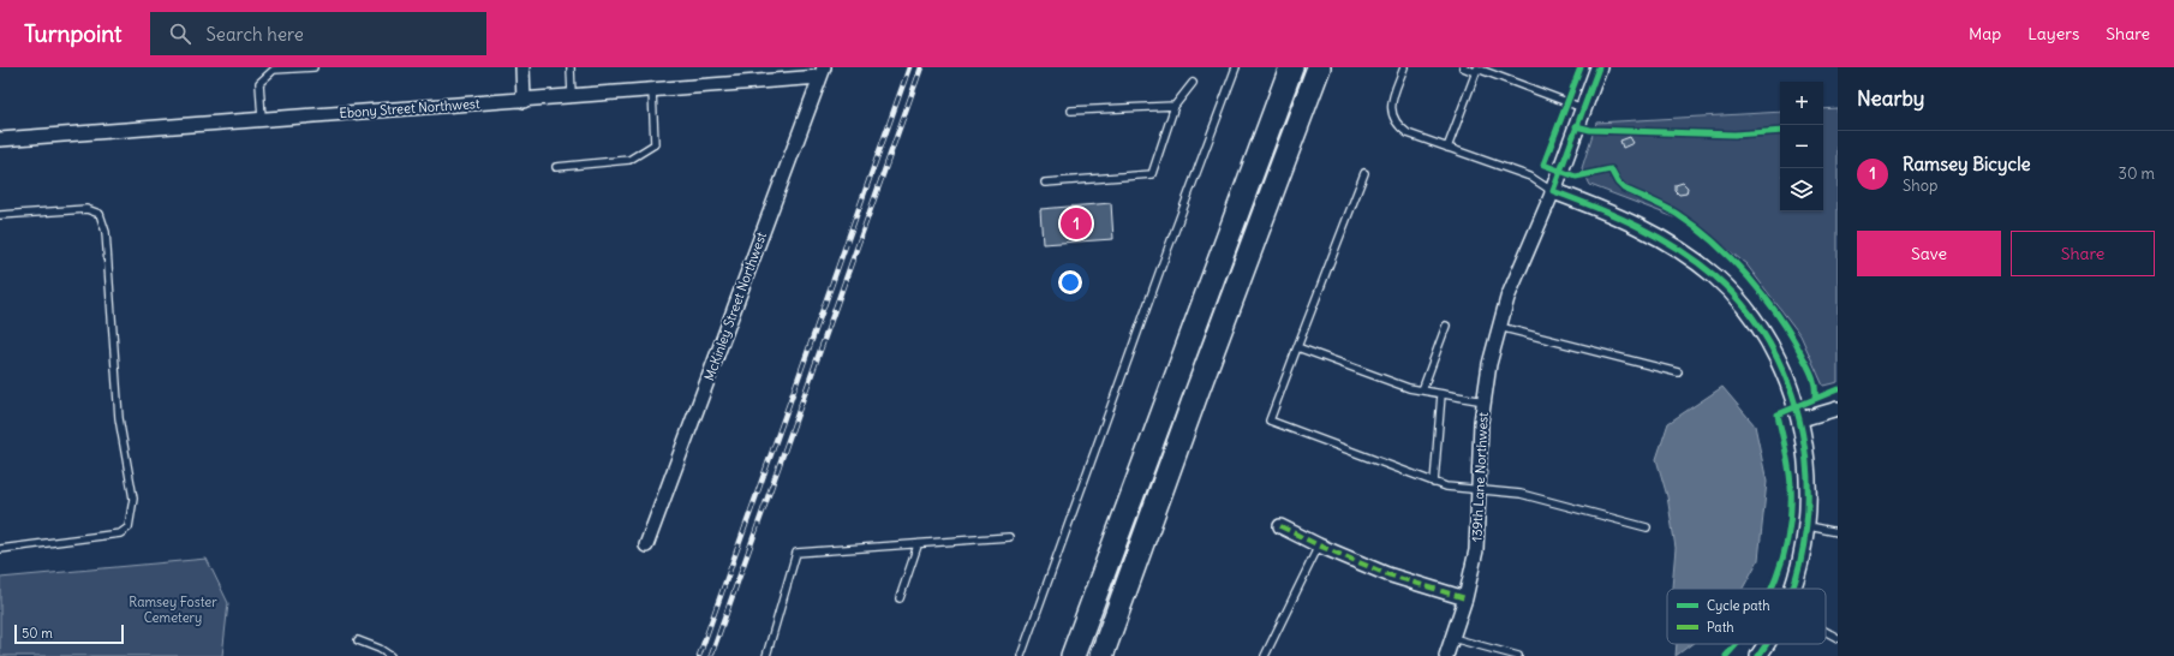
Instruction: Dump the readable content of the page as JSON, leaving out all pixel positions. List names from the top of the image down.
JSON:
{
  "streets": {
    "street": ["Ebony Street Northwest", "McKinley Street Northwest", "139th Lane Northwest"]
  },
  "crossings": [
    ["Ebony Street Northwest", "McKinley Street Northwest"]
  ],
  "parks": ["Ramsey Foster Cemetery"],
  "legend": ["Cycle path", "Path"],
  "scale_bar": "50 m",
  "page": {
    "header": "Turnpoint",
    "search": "Search here",
    "nav": ["Map", "Layers", "Share"],
    "heading": "Nearby",
    "map_buttons": ["+", "−"],
    "list": [
      {
        "mark": "1",
        "name": "Ramsey Bicycle",
        "note": "Shop",
        "value": "30 m"
      }
    ],
    "pins": "1",
    "buttons": ["Save", "Share"],
    "scale": "50 m"
  }
}
